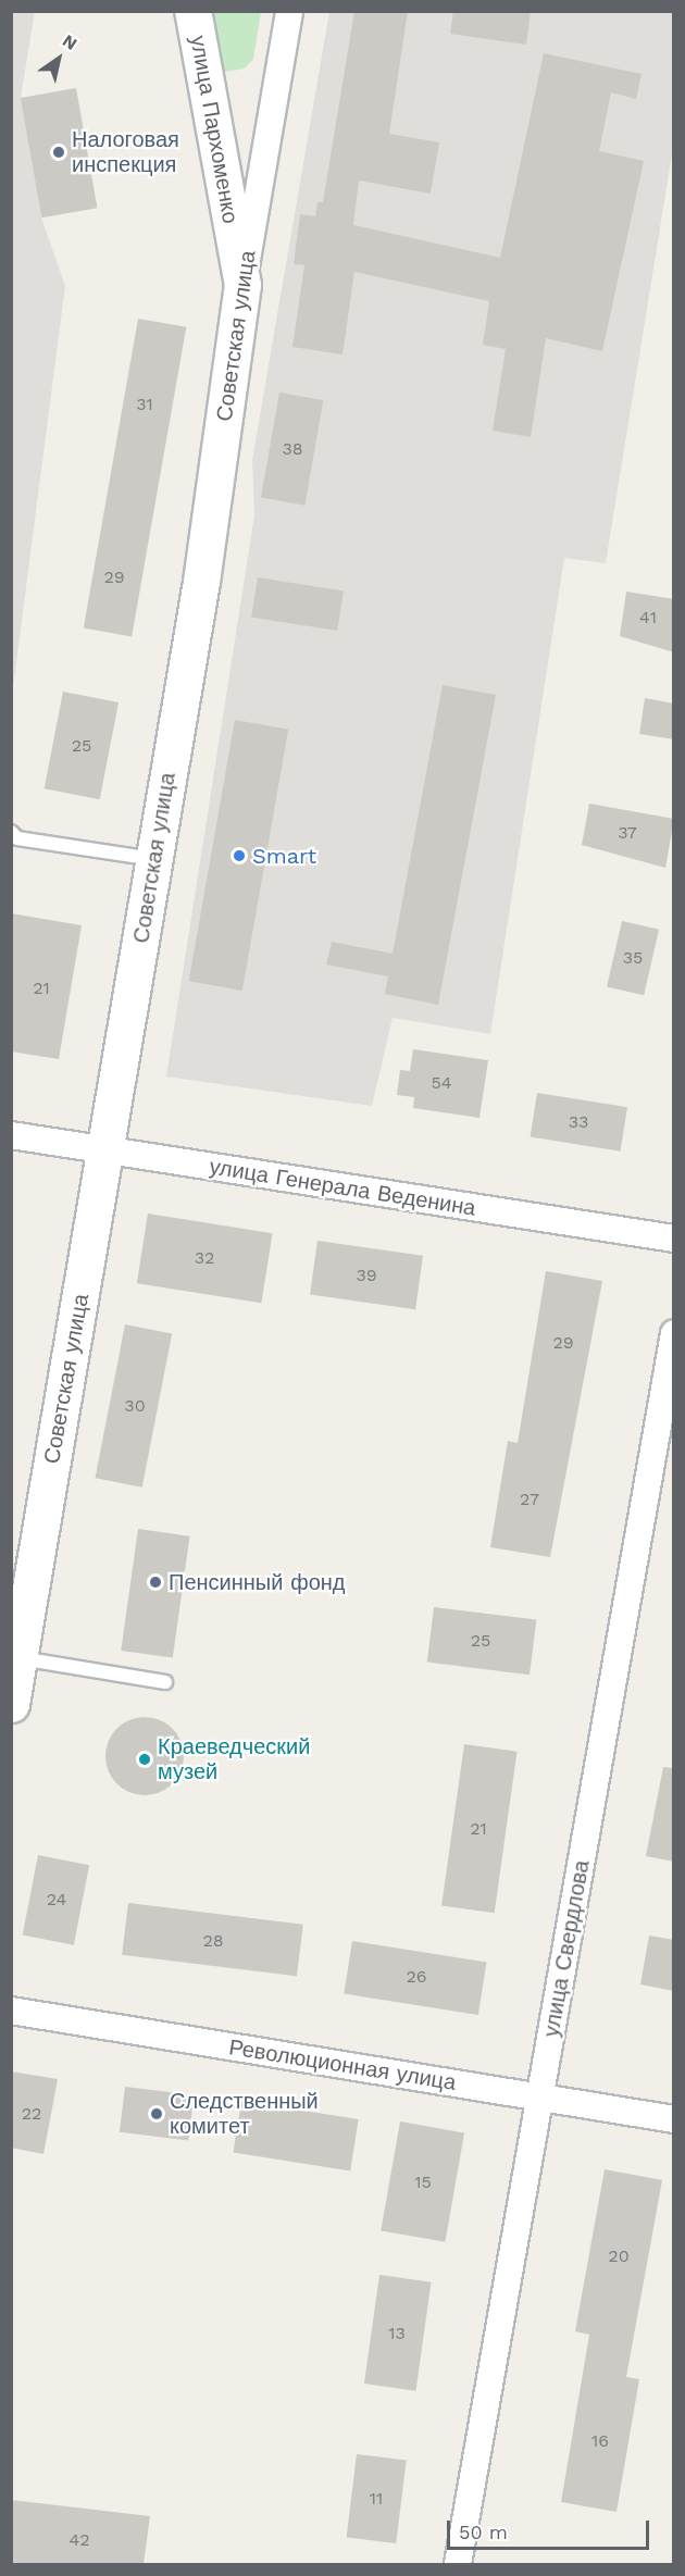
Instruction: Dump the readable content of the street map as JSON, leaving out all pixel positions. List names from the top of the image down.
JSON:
{
  "streets": {
    "street": [
      "улица Пархоменко",
      "Советская улица",
      "улица Генерала Веденина",
      "улица Свердлова",
      "Революционная улица"
    ]
  },
  "crossings": [
    ["улица Пархоменко", "Советская улица"],
    ["Советская улица", "улица Генерала Веденина"],
    ["улица Свердлова", "Революционная улица"]
  ],
  "places": [
    "Налоговая инспекция",
    "Smart",
    "Пенсинный фонд",
    "Краеведческий музей",
    "Следственный комитет"
  ],
  "house_numbers": [
    "31",
    "38",
    "29",
    "41",
    "25",
    "37",
    "35",
    "21",
    "54",
    "33",
    "32",
    "39",
    "29",
    "30",
    "27",
    "25",
    "21",
    "24",
    "28",
    "26",
    "22",
    "15",
    "20",
    "13",
    "16",
    "11",
    "42"
  ],
  "scale_bar": "50 m",
  "north": "top right"
}
